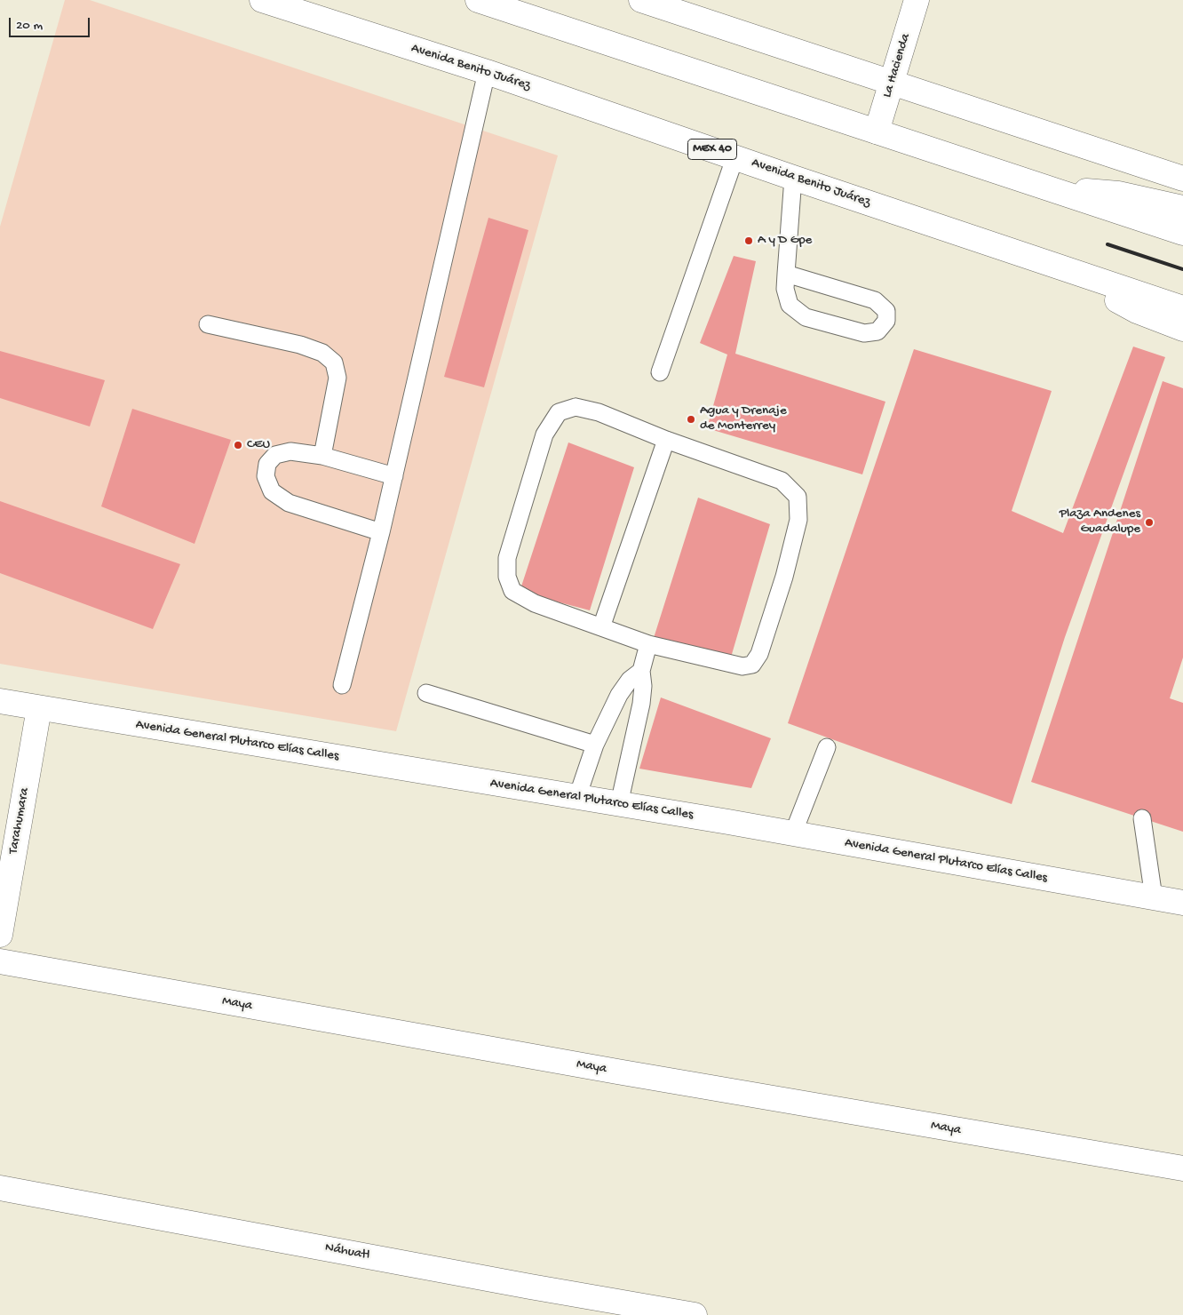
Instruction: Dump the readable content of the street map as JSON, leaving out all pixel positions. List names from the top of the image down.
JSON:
{
  "streets": {
    "street": [
      "La Hacienda",
      "Avenida Benito Juárez",
      "MEX 40",
      "Avenida General Plutarco Elías Calles",
      "Tarahumara",
      "Maya",
      "Náhuatl"
    ]
  },
  "crossings": [
    ["Avenida General Plutarco Elías Calles", "Tarahumara"]
  ],
  "places": [
    "A y D Gpe",
    "Agua y Drenaje de Monterrey",
    "CEU",
    "Plaza Andenes Guadalupe"
  ],
  "scale_bar": "20 m"
}
